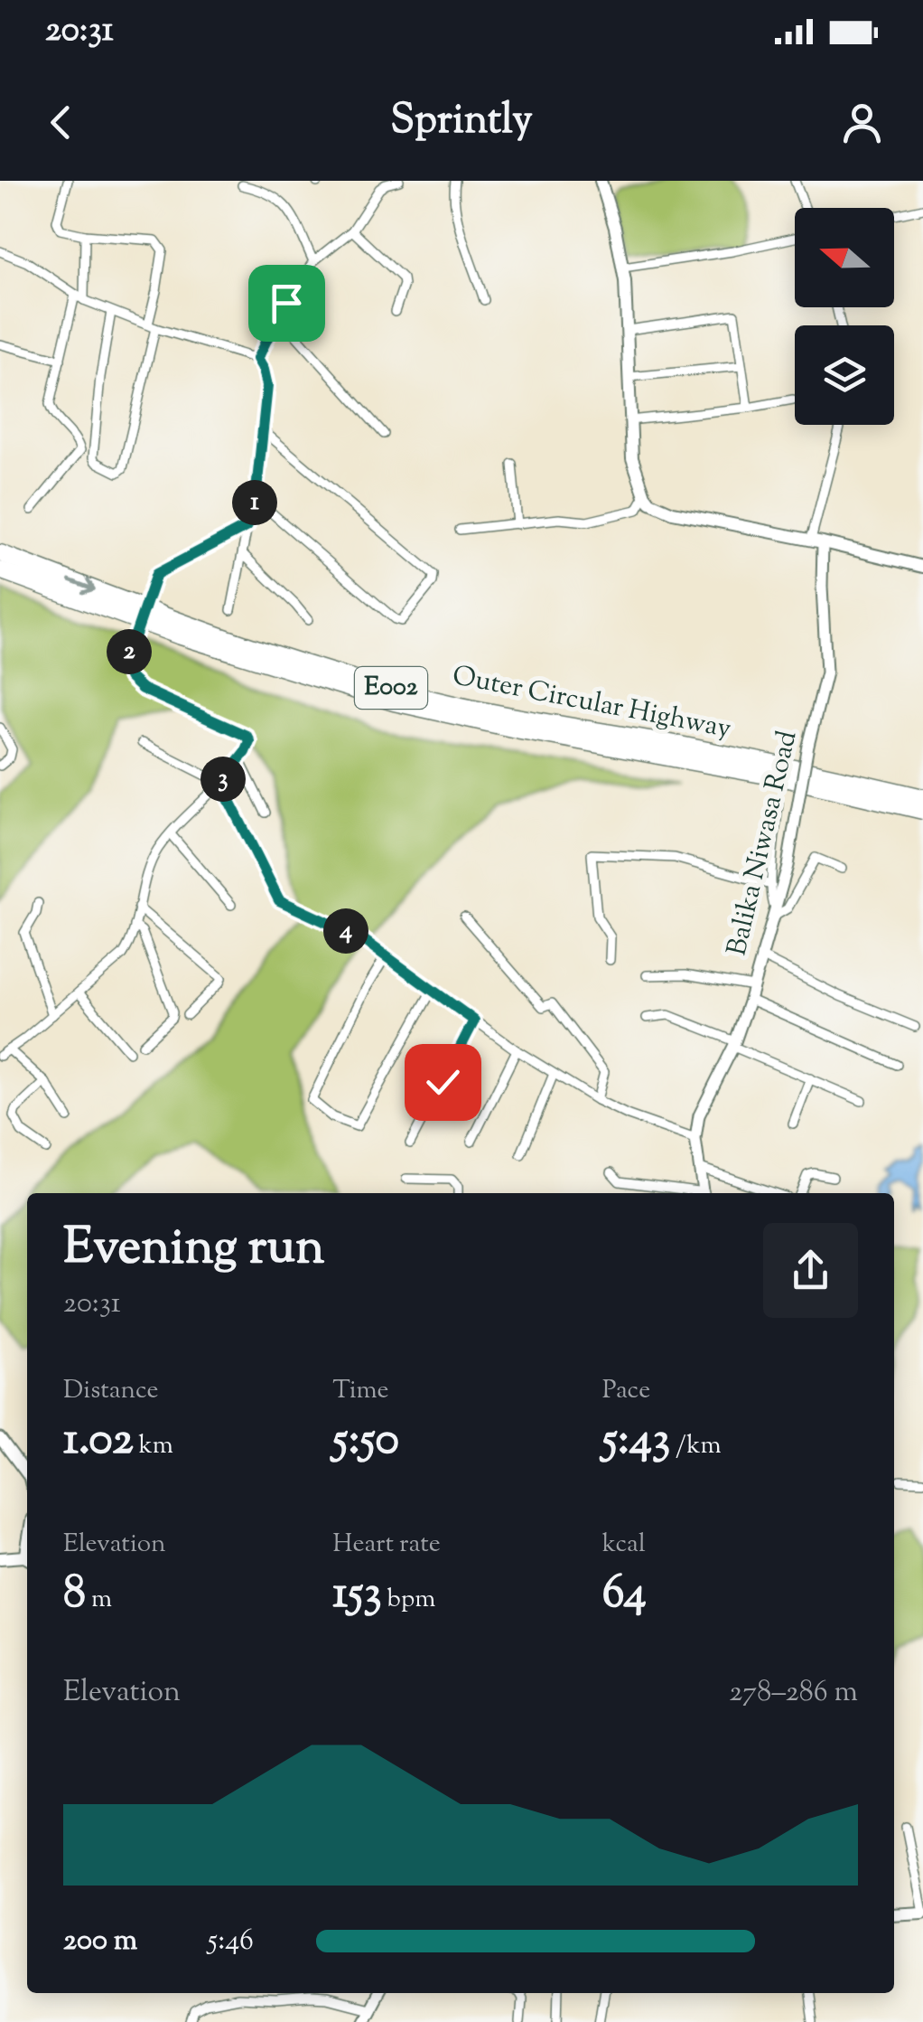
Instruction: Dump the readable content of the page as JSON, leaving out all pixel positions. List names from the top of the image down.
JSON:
{
  "streets": {
    "highway": ["E002", "Outer Circular Highway"],
    "street": ["Balika Niwasa Road"]
  },
  "north": "left",
  "page": {
    "status": "20:31",
    "header": "Sprintly",
    "pins": [
      "1",
      "2",
      "3",
      "4"
    ],
    "heading": ["Evening run", "20:31"],
    "stats": [
      ["Distance", "1.02 km"],
      ["Time", "5:50"],
      ["Pace", "5:43 /km"],
      ["Elevation", "8 m"],
      ["Heart rate", "153 bpm"],
      ["kcal", "64"]
    ],
    "chart": ["Elevation", "278–286 m"],
    "list": [
      {
        "name": "200 m",
        "note": "5:46"
      }
    ]
  }
}
